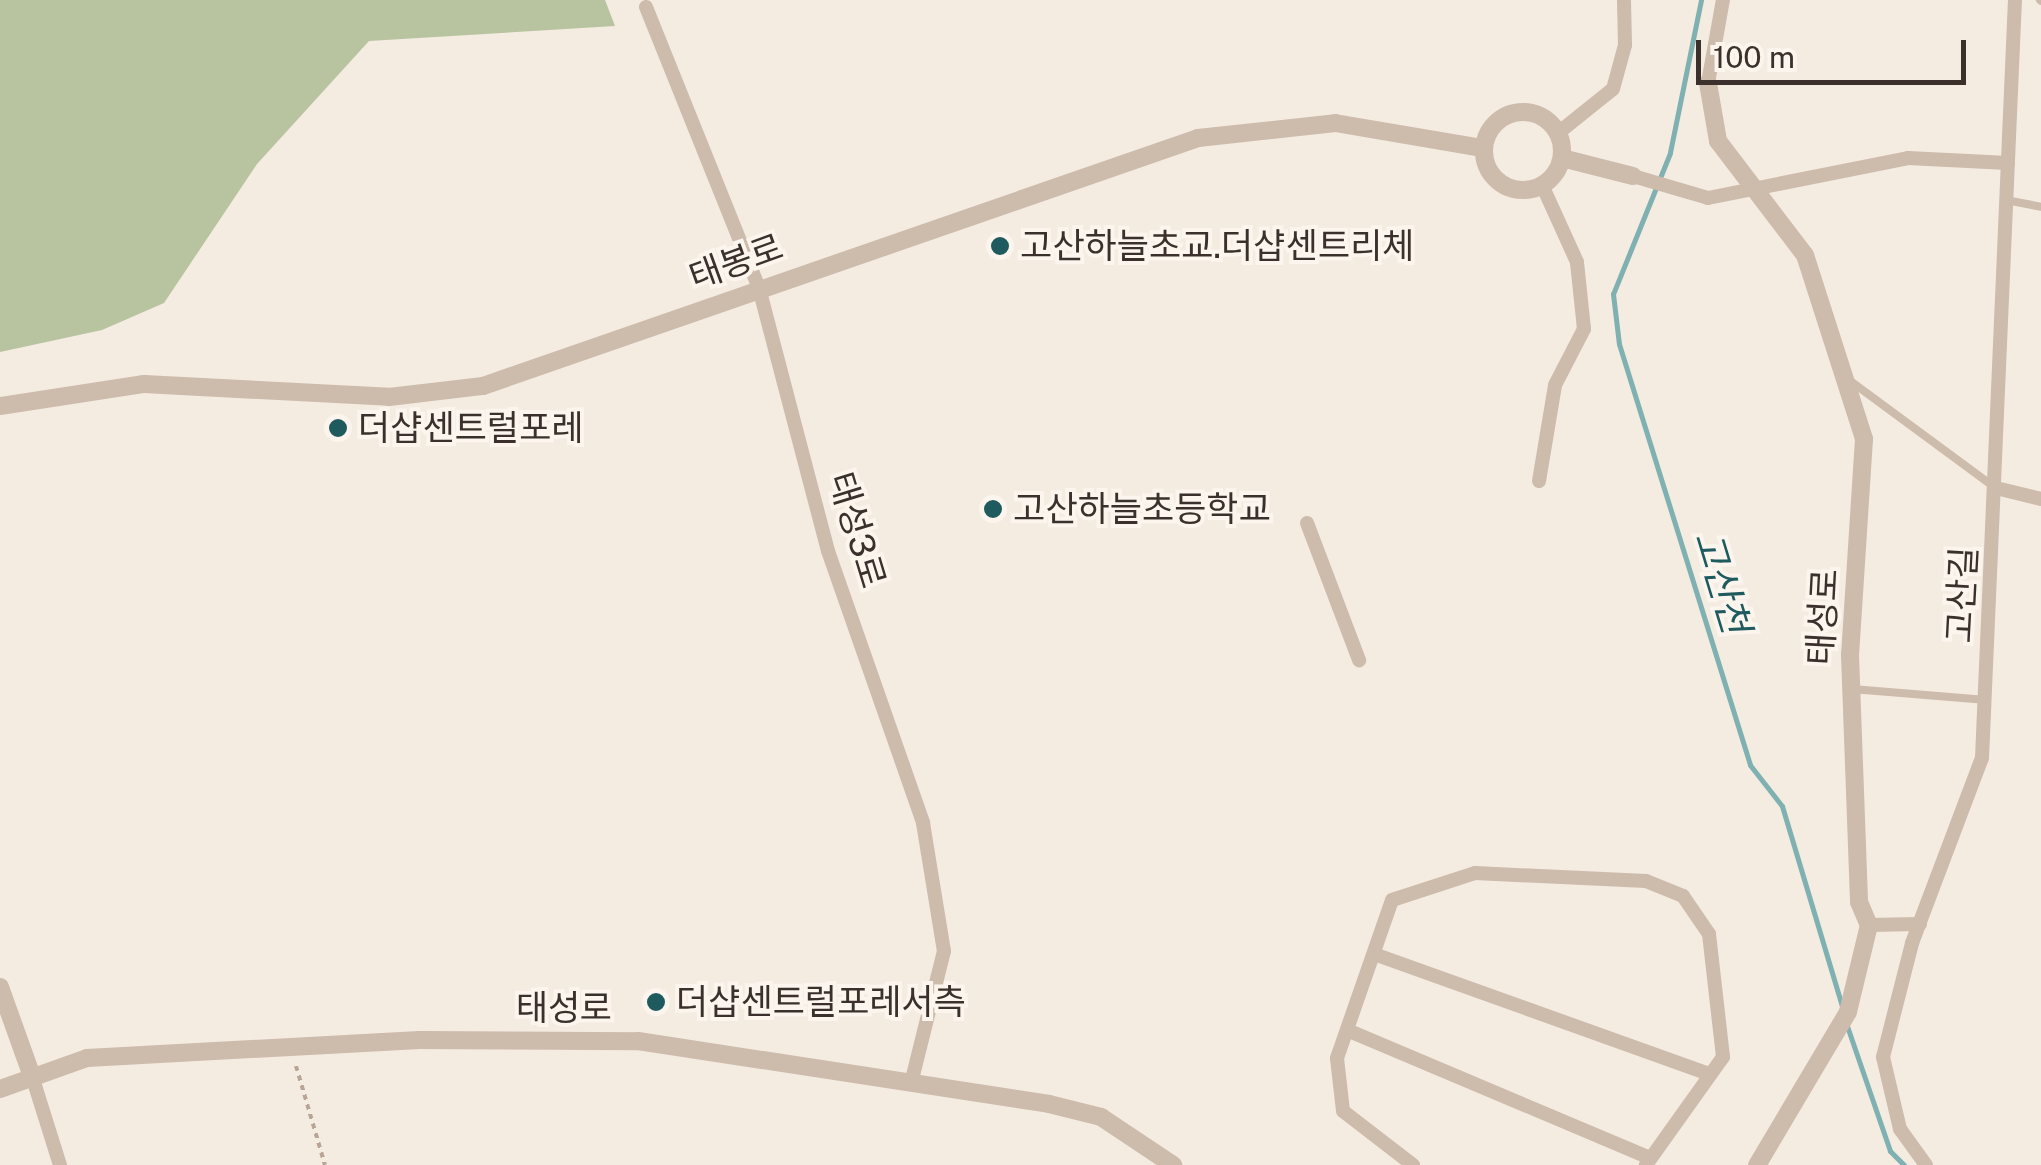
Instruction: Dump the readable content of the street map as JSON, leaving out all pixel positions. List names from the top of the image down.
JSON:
{
  "streets": {
    "street": [
      "태봉로",
      "태성3로",
      "고산길",
      "태성로"
    ]
  },
  "crossings": [
    ["태봉로", "태성3로"],
    ["태성3로", "태성로"]
  ],
  "water": ["고산천"],
  "places": [
    "고산하늘초교.더샵센트리체",
    "더샵센트럴포레",
    "고산하늘초등학교",
    "더샵센트럴포레서측"
  ],
  "scale_bar": "100 m"
}
